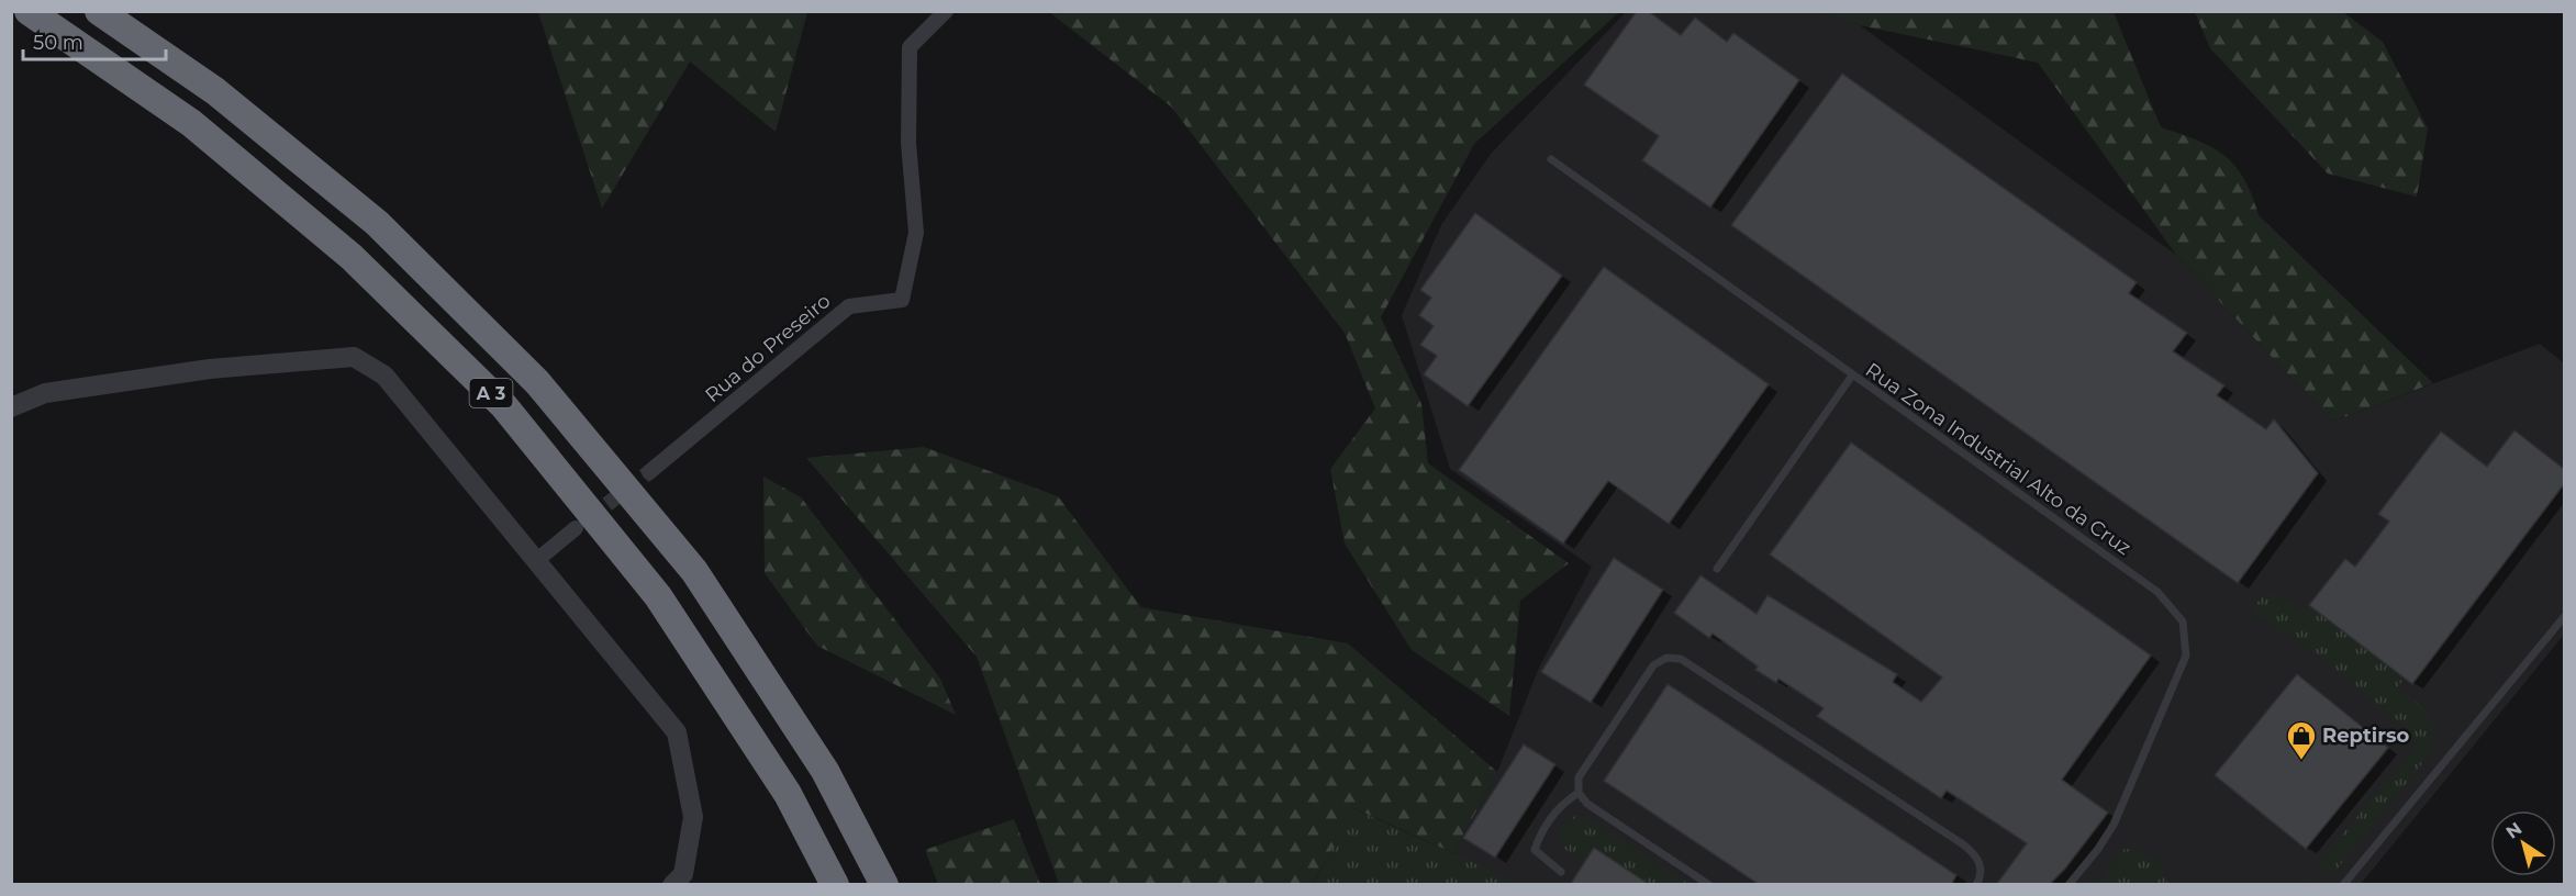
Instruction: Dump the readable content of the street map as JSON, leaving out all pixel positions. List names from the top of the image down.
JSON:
{
  "streets": {
    "highway": ["A 3"],
    "street": ["Rua do Preseiro"],
    "lane": ["Rua Zona Industrial Alto da Cruz"]
  },
  "places": {
    "shop": ["Reptirso"]
  },
  "scale_bar": "50 m",
  "north": "top left"
}
